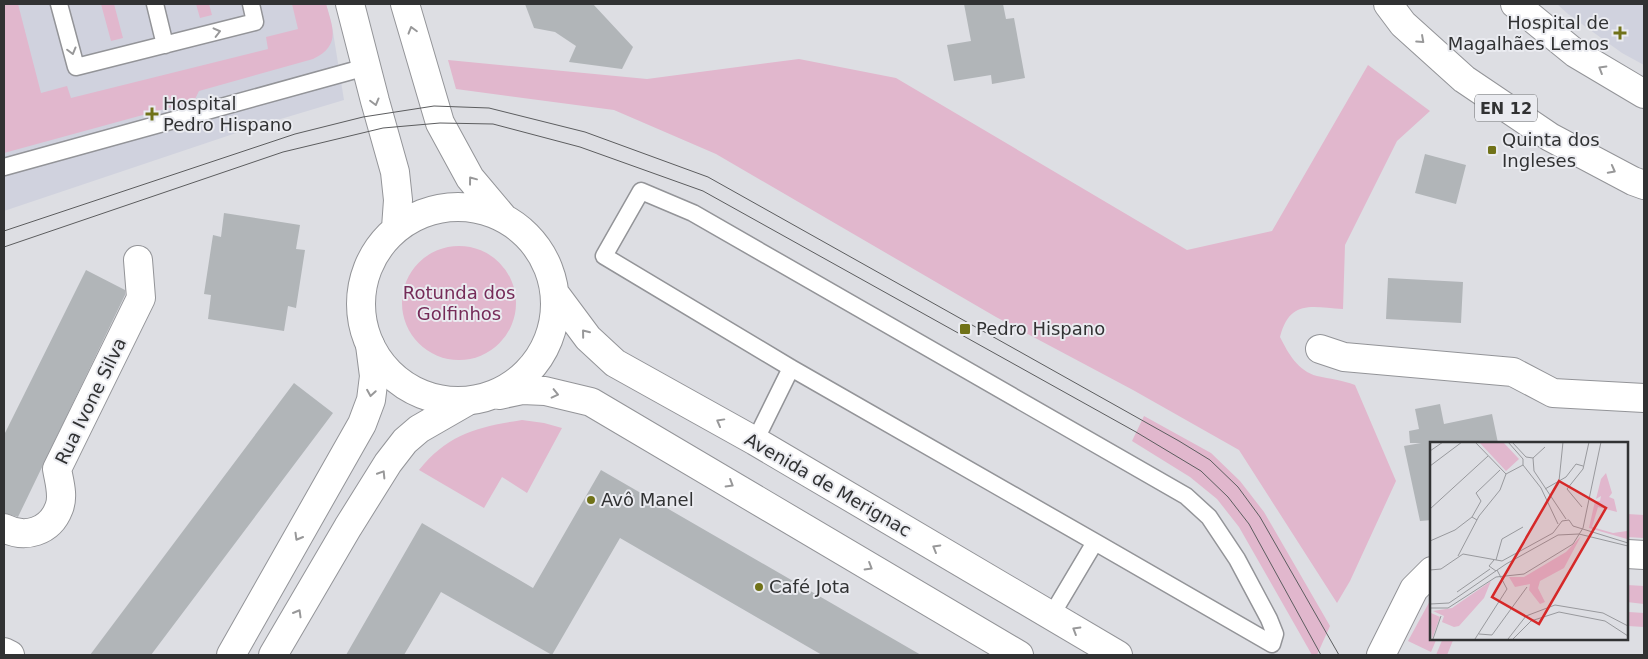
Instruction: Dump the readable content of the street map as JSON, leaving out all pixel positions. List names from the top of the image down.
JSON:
{
  "streets": {
    "main road": ["EN 12", "Rua Ivone Silva", "Avenida de Merignac"]
  },
  "parks": ["Rotunda dos Golfinhos"],
  "places": {
    "health": ["Hospital de Magalhães Lemos", "Hospital Pedro Hispano"],
    "transit": ["Quinta dos Ingleses", "Pedro Hispano"],
    "other": ["Avô Manel", "Café Jota"]
  }
}
